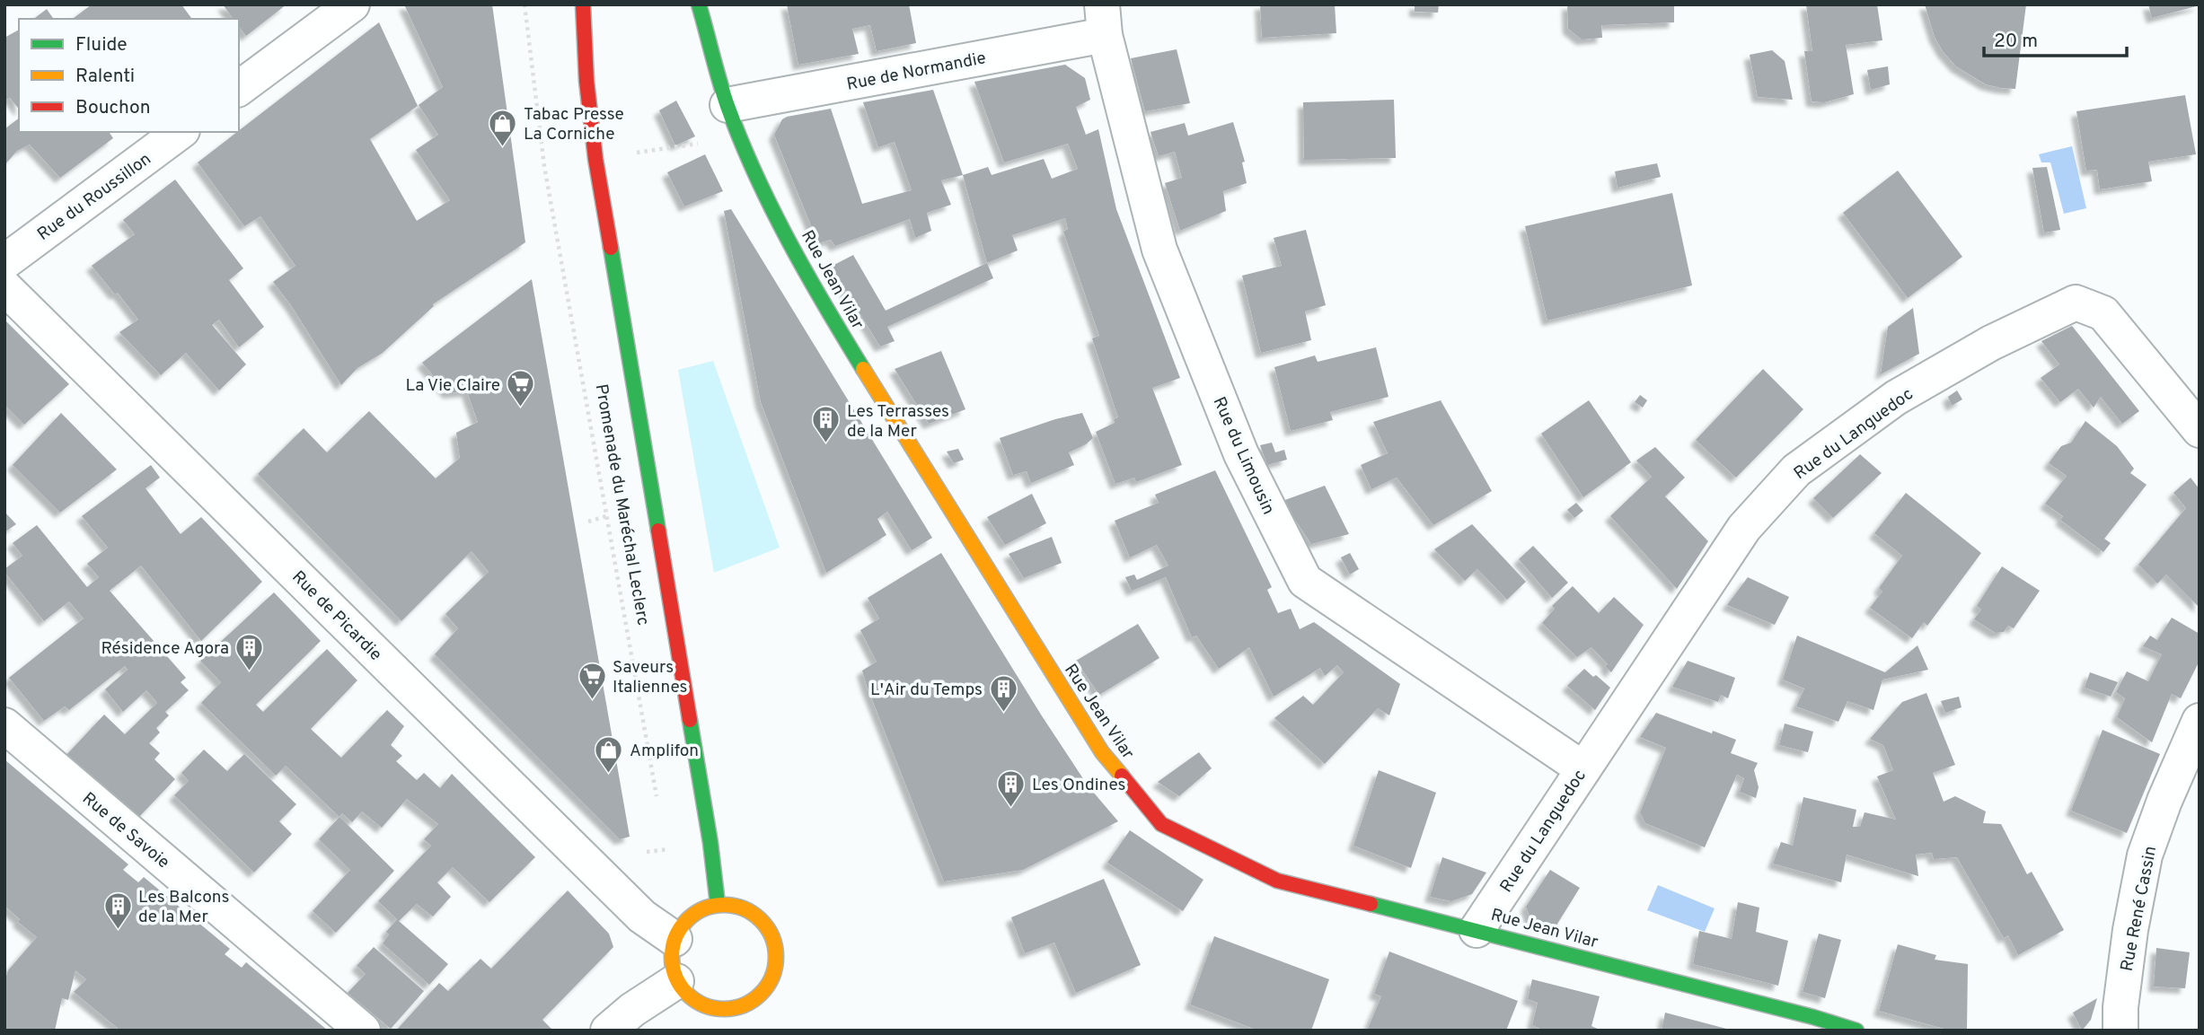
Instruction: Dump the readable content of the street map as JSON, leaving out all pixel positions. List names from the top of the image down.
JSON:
{
  "streets": {
    "street": [
      "Rue de Normandie",
      "Rue du Roussillon",
      "Rue Jean Vilar",
      "Rue du Languedoc",
      "Rue du Limousin",
      "Promenade du Maréchal Leclerc",
      "Rue de Picardie",
      "Rue de Savoie",
      "Rue René Cassin"
    ]
  },
  "crossings": [
    ["Rue de Normandie", "Rue Jean Vilar"],
    ["Rue de Normandie", "Rue du Limousin"],
    ["Rue Jean Vilar", "Rue du Languedoc"],
    ["Rue du Languedoc", "Rue du Limousin"],
    ["Promenade du Maréchal Leclerc", "Rue de Picardie"]
  ],
  "places": {
    "shop": ["Tabac Presse La Corniche", "Amplifon"],
    "supermarket": ["La Vie Claire", "Saveurs Italiennes"],
    "building": [
      "Les Terrasses de la Mer",
      "Résidence Agora",
      "L'Air du Temps",
      "Les Ondines",
      "Les Balcons de la Mer"
    ]
  },
  "legend": ["Fluide", "Ralenti", "Bouchon"],
  "scale_bar": "20 m"
}
